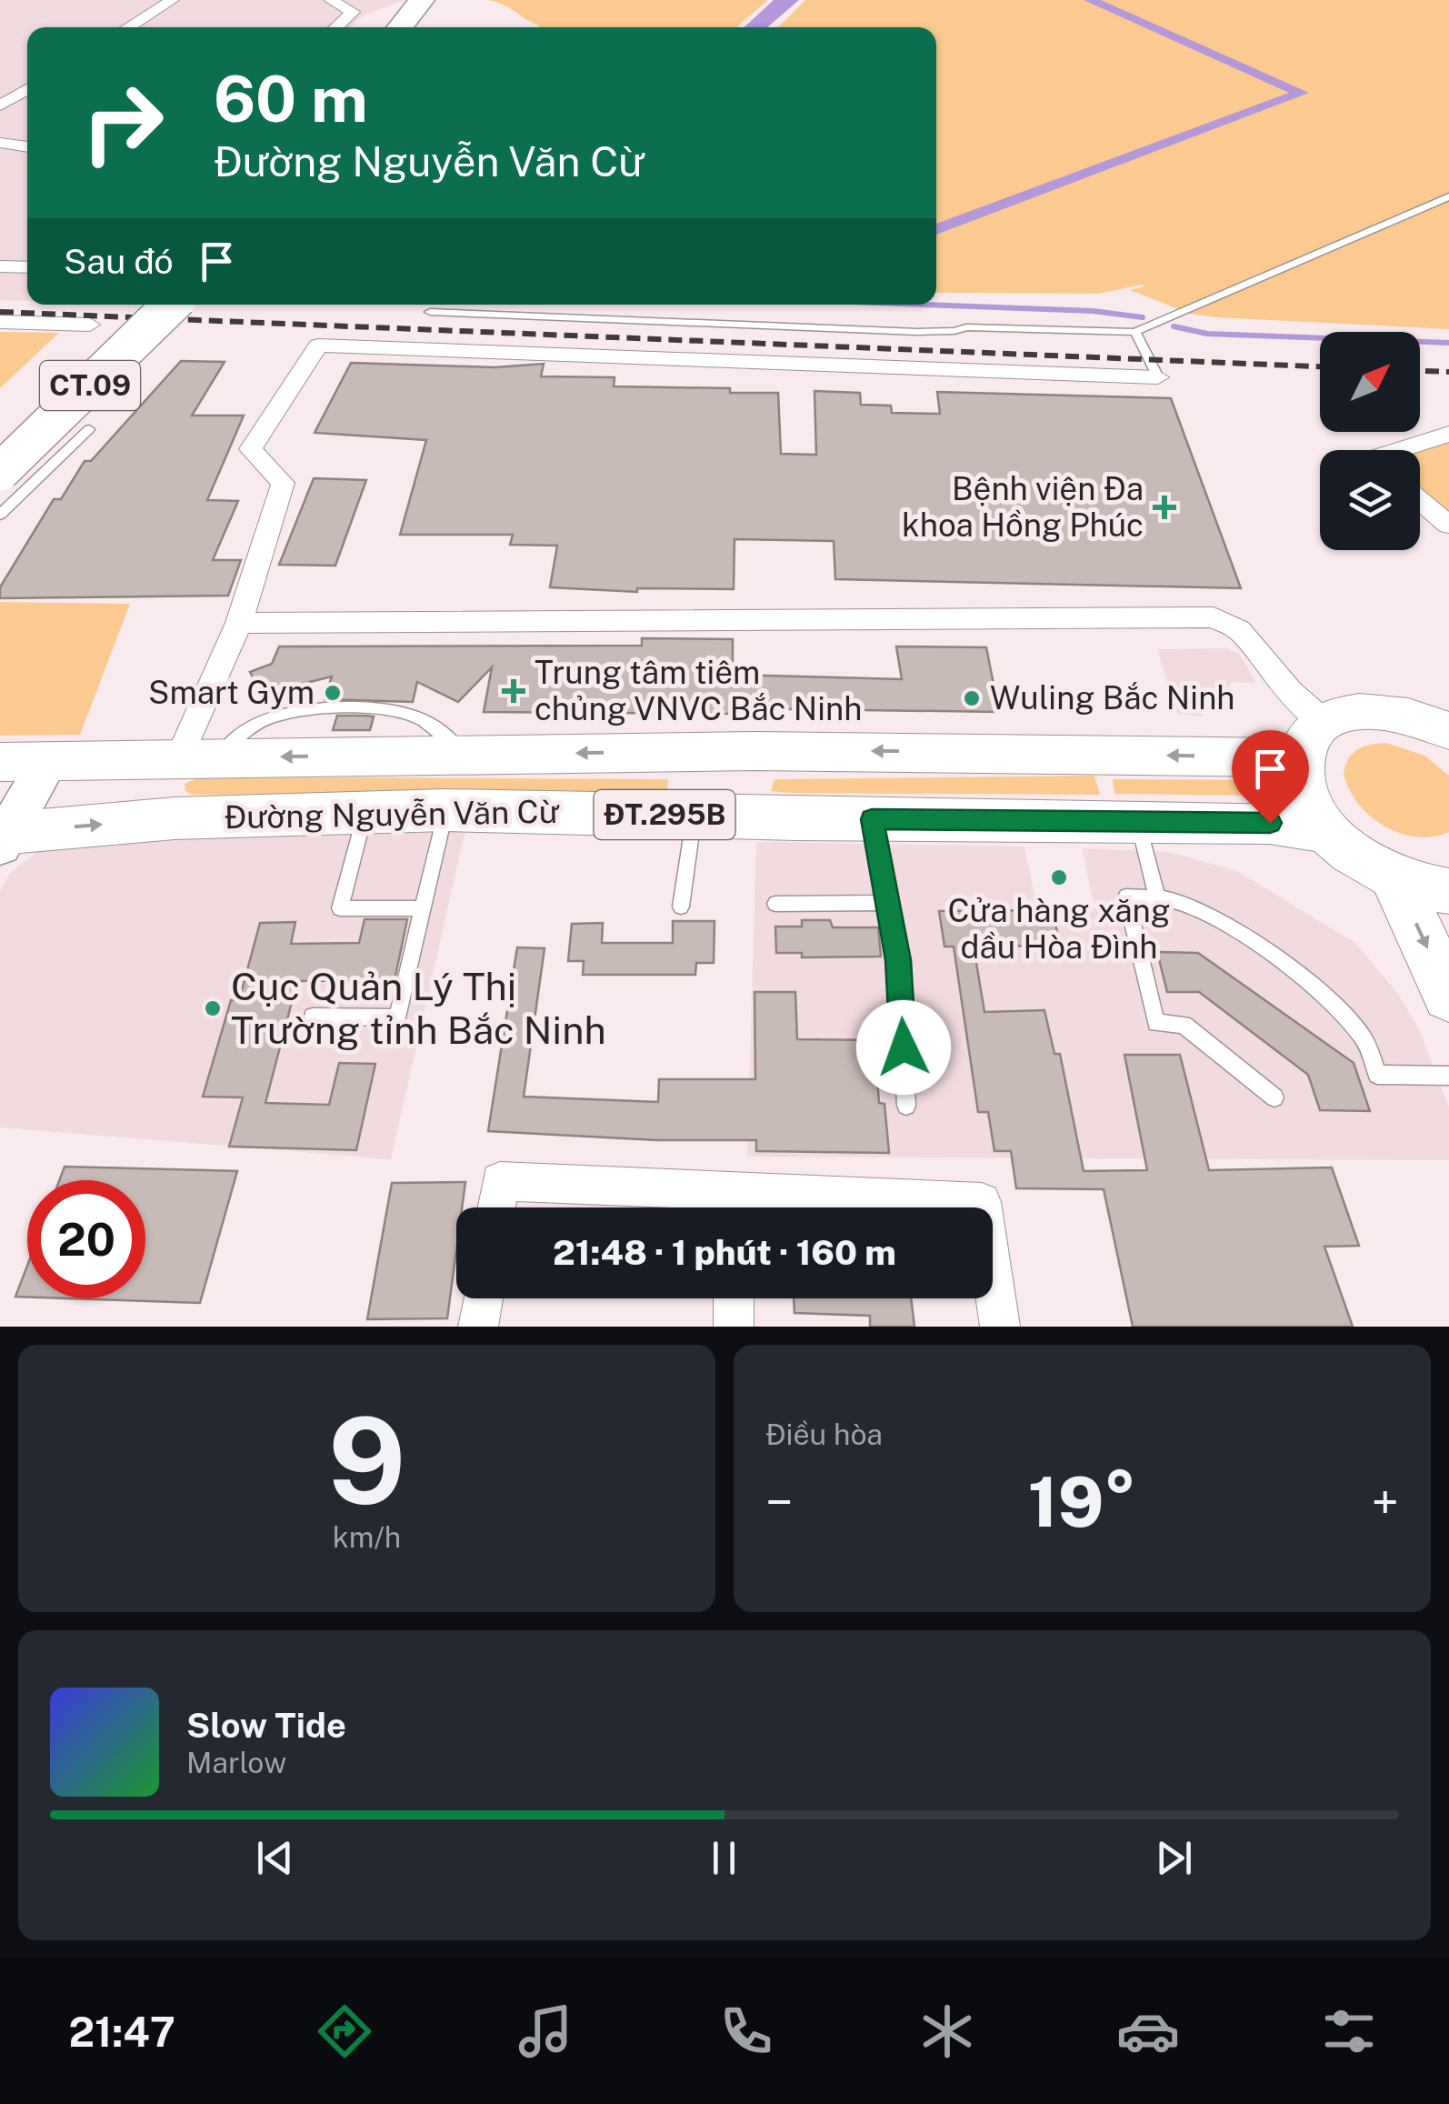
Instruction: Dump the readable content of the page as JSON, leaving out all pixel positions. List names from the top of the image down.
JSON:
{
  "streets": {
    "highway": ["CT.09"],
    "main road": ["Đường Nguyễn Văn Cừ", "ĐT.295B"]
  },
  "places": {
    "health": ["Bệnh viện Đa khoa Hồng Phúc", "Trung tâm tiêm chủng VNVC Bắc Ninh"],
    "other": [
      "Smart Gym",
      "Wuling Bắc Ninh",
      "Cửa hàng xăng dầu Hòa Đình",
      "Cục Quản Lý Thị Trường tỉnh Bắc Ninh"
    ]
  },
  "north": "top right",
  "page": {
    "turn": ["60 m", "Đường Nguyễn Văn Cừ"],
    "then": "Sau đó",
    "limit": "20",
    "trip": "21:48 · 1 phút · 160 m",
    "tile": [
      ["9", "km/h"],
      "Điều hòa"
    ],
    "heat": ["−", "19°", "+"],
    "song": ["Slow Tide", "Marlow"],
    "tabs": "21:47"
  }
}
